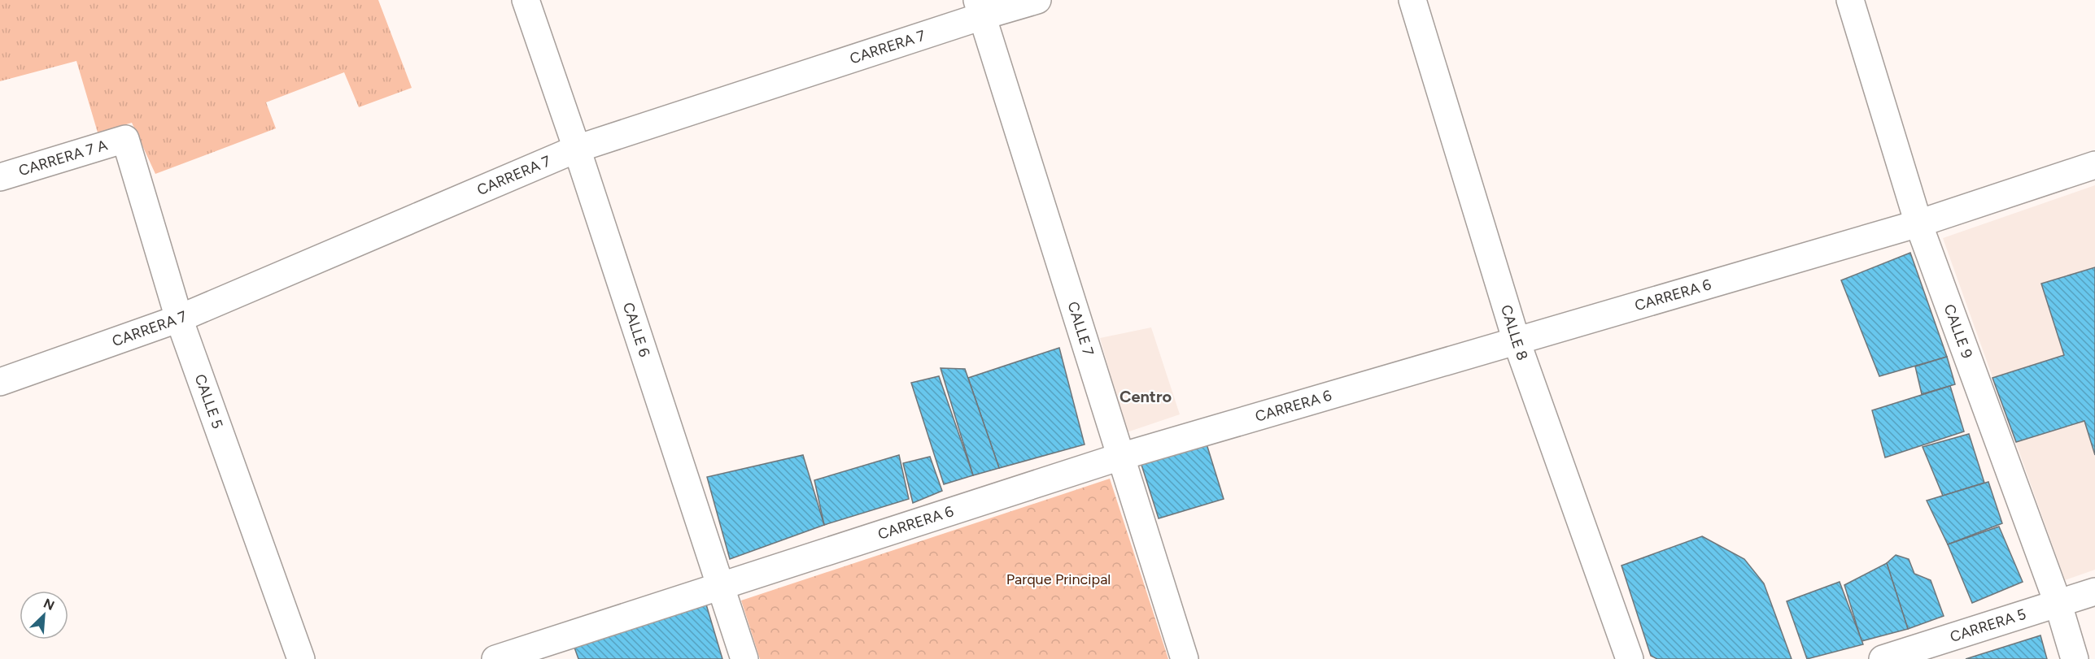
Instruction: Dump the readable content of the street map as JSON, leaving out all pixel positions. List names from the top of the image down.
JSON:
{
  "streets": {
    "street": [
      "CARRERA 7",
      "CARRERA 7 A",
      "CARRERA 6",
      "CALLE 6",
      "CALLE 7",
      "CALLE 9",
      "CALLE 8",
      "CALLE 5",
      "CARRERA 5"
    ]
  },
  "crossings": [
    ["CARRERA 7", "CALLE 6"],
    ["CARRERA 7", "CALLE 7"],
    ["CARRERA 7", "CALLE 5"],
    ["CARRERA 7 A", "CALLE 5"],
    ["CARRERA 6", "CALLE 6"],
    ["CARRERA 6", "CALLE 7"],
    ["CARRERA 6", "CALLE 9"],
    ["CARRERA 6", "CALLE 8"],
    ["CALLE 9", "CARRERA 5"]
  ],
  "districts": ["Centro"],
  "parks": ["Parque Principal"],
  "north": "top right"
}
